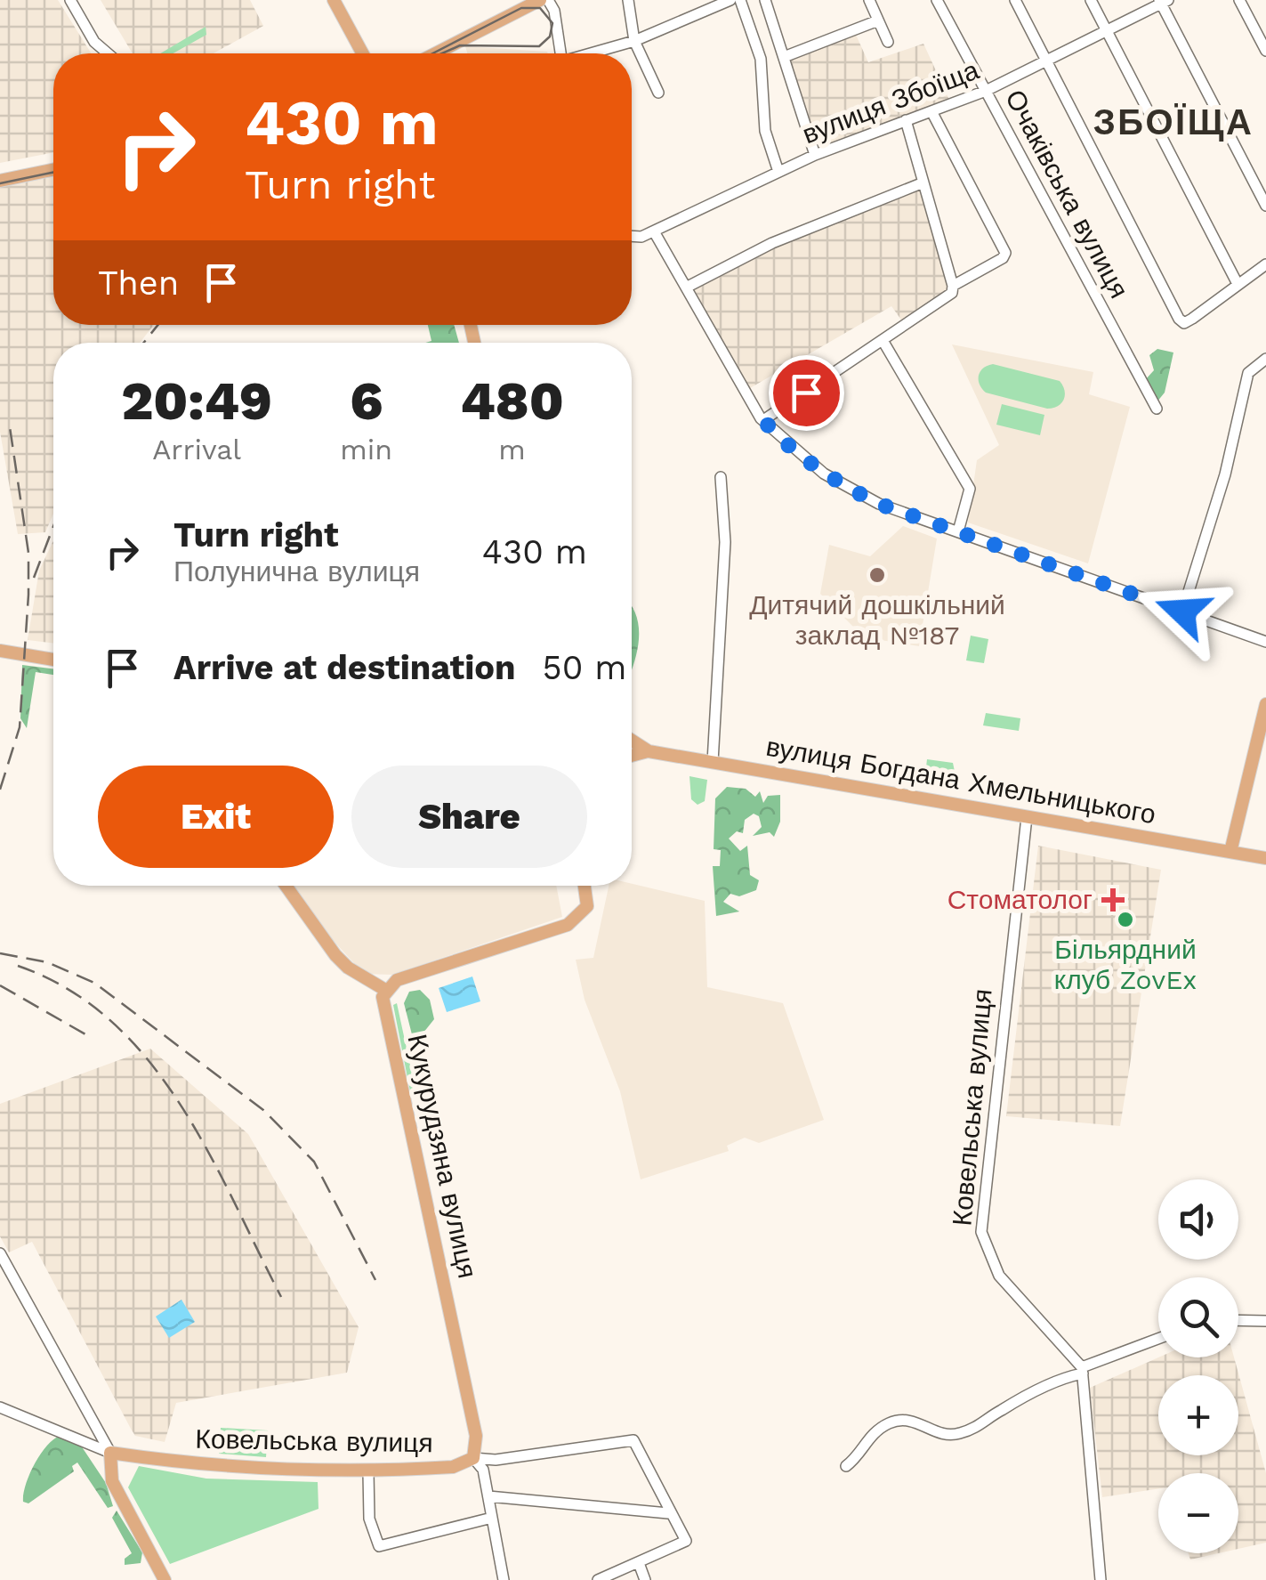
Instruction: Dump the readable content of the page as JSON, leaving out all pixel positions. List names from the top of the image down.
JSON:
{
  "streets": {
    "main road": ["вулиця Богдана Хмельницького", "Ковельська вулиця", "Кукурудзяна вулиця"],
    "street": ["вулиця Збоїща", "Очаківська вулиця"]
  },
  "crossings": [
    ["вулиця Збоїща", "Очаківська вулиця"],
    ["вулиця Богдана Хмельницького", "Ковельська вулиця"],
    ["Ковельська вулиця", "Кукурудзяна вулиця"]
  ],
  "districts": ["ЗБОЇЩА"],
  "places": {
    "other": ["Дитячий дошкільний заклад №187", "Більярдний клуб ZovEx"],
    "health": ["Стоматолог"]
  },
  "page": {
    "turn": ["430 m", "Turn right"],
    "then": "Then",
    "eta": [
      "20:49",
      "Arrival",
      "6",
      "min",
      "480",
      "m"
    ],
    "list": [
      {
        "name": "Turn right",
        "note": "Полунична вулиця",
        "value": "430 m"
      },
      {
        "name": "Arrive at destination",
        "value": "50 m"
      }
    ],
    "buttons": ["Exit", "Share"],
    "map_buttons": ["+", "−"]
  }
}
